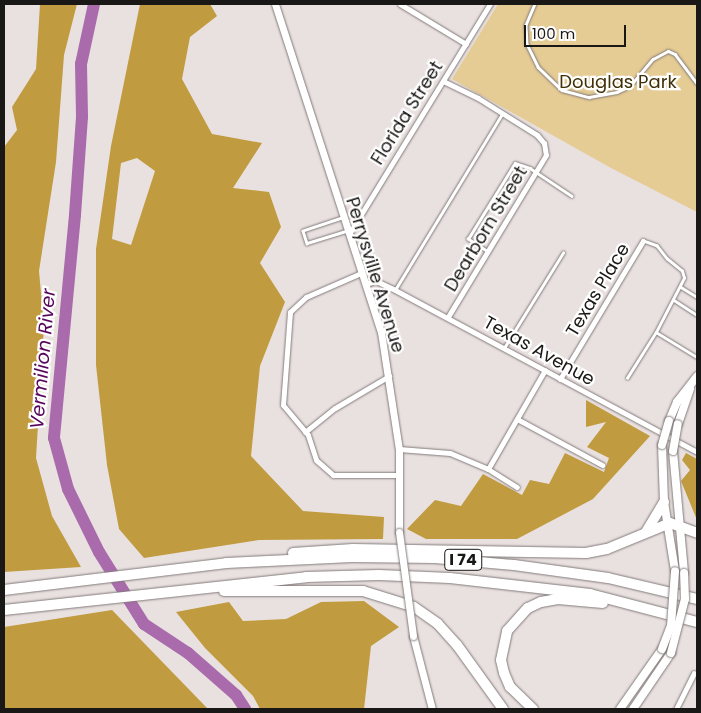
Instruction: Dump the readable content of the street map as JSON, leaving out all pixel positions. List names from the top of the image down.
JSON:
{
  "streets": {
    "highway": ["I 74"],
    "street": [
      "Florida Street",
      "Dearborn Street",
      "Perrysville Avenue",
      "Texas Place",
      "Texas Avenue"
    ]
  },
  "crossings": [
    ["Florida Street", "Perrysville Avenue"],
    ["Dearborn Street", "Texas Avenue"],
    ["Perrysville Avenue", "Texas Avenue"],
    ["Texas Place", "Texas Avenue"]
  ],
  "water": ["Vermilion River"],
  "parks": ["Douglas Park"],
  "scale_bar": "100 m"
}
